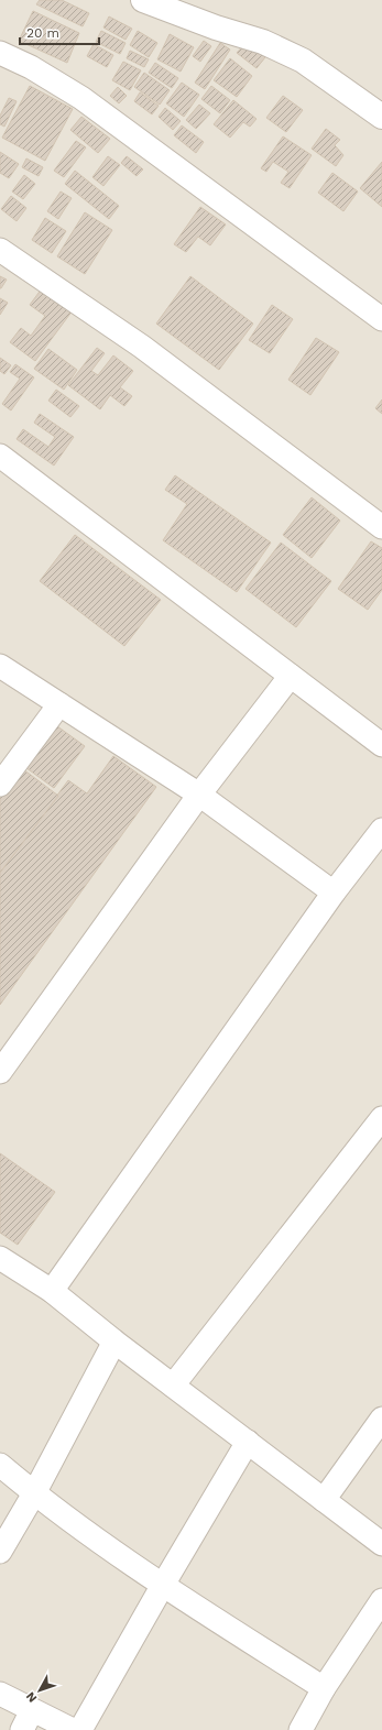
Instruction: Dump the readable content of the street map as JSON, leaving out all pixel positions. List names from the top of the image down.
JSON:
{
  "scale_bar": "20 m",
  "north": "bottom left"
}
